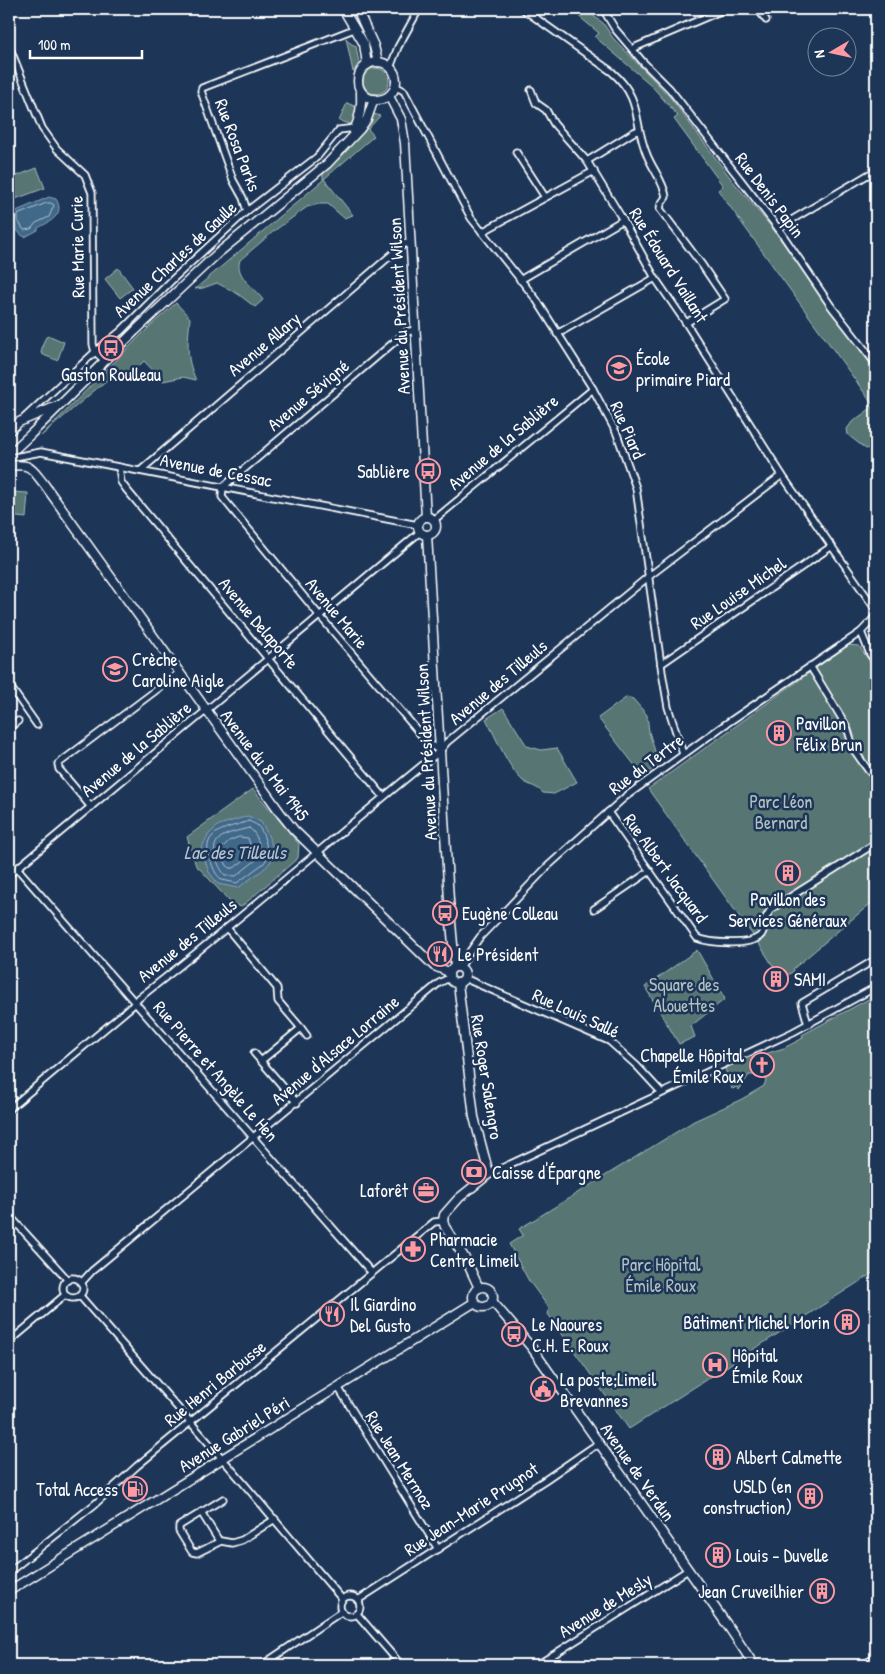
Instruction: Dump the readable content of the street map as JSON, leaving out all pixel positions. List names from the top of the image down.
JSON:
{
  "streets": {
    "street": [
      "Rue Rosa Parks",
      "Rue Denis Papin",
      "Rue Marie Curie",
      "Avenue Charles de Gaulle",
      "Rue Édouard Vaillant",
      "Avenue du Président Wilson",
      "Avenue Allary",
      "Avenue Sévigné",
      "Rue Piard",
      "Avenue de la Sablière",
      "Avenue de Cessac",
      "Rue Louise Michel",
      "Avenue Marie",
      "Avenue Delaporte",
      "Avenue des Tilleuls",
      "Rue du Tertre",
      "Avenue du 8 Mai 1945",
      "Rue Albert Jacquard",
      "Rue Louis Sallé",
      "Avenue d'Alsace Lorraine",
      "Rue Pierre et Angèle Le Hen",
      "Rue Roger Salengro",
      "Rue Henri Barbusse",
      "Avenue Gabriel Péri",
      "Rue Jean Mermoz",
      "Avenue de Verdun",
      "Rue Jean-Marie Prugnot",
      "Avenue de Mesly"
    ]
  },
  "crossings": [
    ["Rue Rosa Parks", "Avenue Charles de Gaulle"],
    ["Rue Marie Curie", "Avenue Charles de Gaulle"],
    ["Avenue Charles de Gaulle", "Avenue du Président Wilson"],
    ["Avenue Charles de Gaulle", "Rue Piard"],
    ["Rue Édouard Vaillant", "Rue Louise Michel"],
    ["Rue Édouard Vaillant", "Avenue des Tilleuls"],
    ["Avenue du Président Wilson", "Avenue Allary"],
    ["Avenue du Président Wilson", "Avenue Sévigné"],
    ["Avenue du Président Wilson", "Rue Piard"],
    ["Avenue du Président Wilson", "Avenue de la Sablière"],
    ["Avenue du Président Wilson", "Avenue de Cessac"],
    ["Avenue du Président Wilson", "Avenue Marie"],
    ["Avenue du Président Wilson", "Avenue des Tilleuls"],
    ["Avenue du Président Wilson", "Rue du Tertre"],
    ["Avenue du Président Wilson", "Avenue du 8 Mai 1945"],
    ["Avenue du Président Wilson", "Rue Louis Sallé"],
    ["Avenue du Président Wilson", "Avenue d'Alsace Lorraine"],
    ["Avenue du Président Wilson", "Rue Roger Salengro"],
    ["Avenue Allary", "Avenue de Cessac"],
    ["Avenue Sévigné", "Avenue de Cessac"],
    ["Avenue Sévigné", "Avenue Marie"],
    ["Rue Piard", "Avenue de la Sablière"],
    ["Rue Piard", "Rue Louise Michel"],
    ["Rue Piard", "Avenue des Tilleuls"],
    ["Rue Piard", "Rue du Tertre"],
    ["Avenue de la Sablière", "Avenue de Cessac"],
    ["Avenue de la Sablière", "Avenue Marie"],
    ["Avenue de la Sablière", "Avenue Delaporte"],
    ["Avenue de la Sablière", "Avenue du 8 Mai 1945"],
    ["Avenue de la Sablière", "Rue Pierre et Angèle Le Hen"],
    ["Avenue de Cessac", "Avenue Marie"],
    ["Avenue de Cessac", "Avenue Delaporte"],
    ["Avenue Marie", "Avenue des Tilleuls"],
    ["Avenue Delaporte", "Avenue des Tilleuls"],
    ["Avenue des Tilleuls", "Avenue du 8 Mai 1945"],
    ["Avenue des Tilleuls", "Rue Pierre et Angèle Le Hen"],
    ["Rue du Tertre", "Avenue du 8 Mai 1945"],
    ["Rue du Tertre", "Rue Albert Jacquard"],
    ["Rue du Tertre", "Avenue d'Alsace Lorraine"],
    ["Avenue du 8 Mai 1945", "Rue Louis Sallé"],
    ["Avenue du 8 Mai 1945", "Avenue d'Alsace Lorraine"],
    ["Avenue du 8 Mai 1945", "Rue Roger Salengro"],
    ["Rue Louis Sallé", "Rue Roger Salengro"],
    ["Avenue d'Alsace Lorraine", "Rue Pierre et Angèle Le Hen"],
    ["Rue Pierre et Angèle Le Hen", "Rue Henri Barbusse"],
    ["Avenue Gabriel Péri", "Rue Jean Mermoz"],
    ["Avenue Gabriel Péri", "Avenue de Verdun"],
    ["Rue Jean Mermoz", "Rue Jean-Marie Prugnot"],
    ["Avenue de Verdun", "Rue Jean-Marie Prugnot"],
    ["Avenue de Verdun", "Avenue de Mesly"]
  ],
  "water": ["Lac des Tilleuls"],
  "parks": ["Parc Léon Bernard", "Square des Alouettes", "Parc Hôpital Émile Roux"],
  "places": {
    "bus stop": [
      "Gaston Roulleau",
      "Sablière",
      "Eugène Colleau",
      "Le Naoures C.H. E. Roux"
    ],
    "school or university": ["École primaire Piard", "Crèche Caroline Aigle"],
    "building": [
      "Pavillon Félix Brun",
      "Pavillon des Services Généraux",
      "SAMI",
      "Bâtiment Michel Morin",
      "Albert Calmette",
      "USLD (en construction)",
      "Louis - Duvelle",
      "Jean Cruveilhier"
    ],
    "restaurant": ["Le Président", "Il Giardino Del Gusto"],
    "church": ["Chapelle Hôpital Émile Roux"],
    "bank": ["Caisse d'Épargne"],
    "office": ["Laforêt"],
    "pharmacy": ["Pharmacie Centre Limeil"],
    "hospital": ["Hôpital Émile Roux"],
    "public building": ["La poste;Limeil Brevannes"],
    "fuel station": ["Total Access"]
  },
  "scale_bar": "100 m",
  "north": "left"
}
